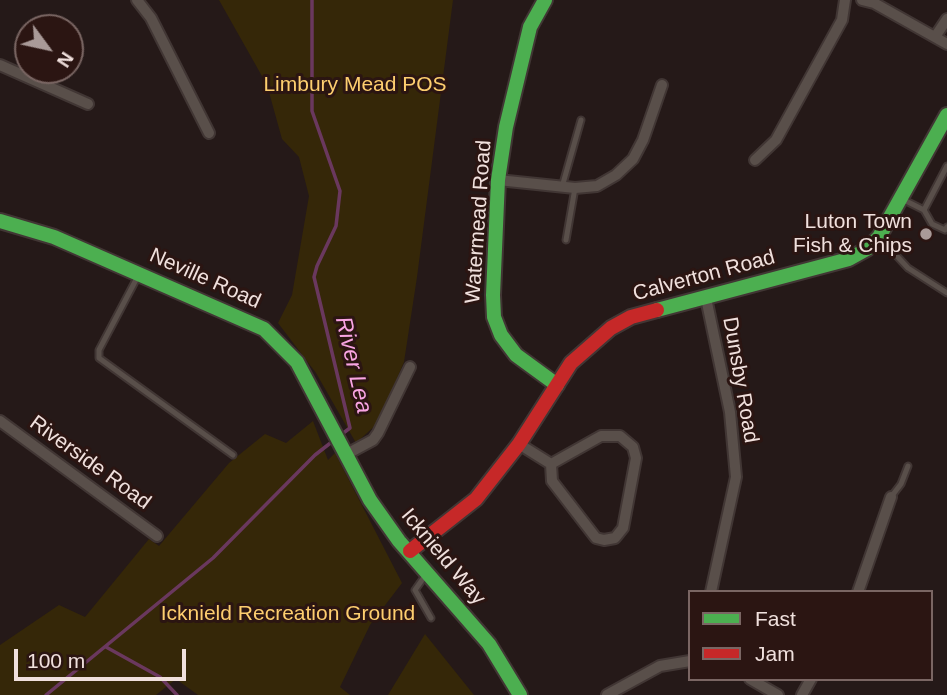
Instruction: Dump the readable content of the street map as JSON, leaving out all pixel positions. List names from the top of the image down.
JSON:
{
  "streets": {
    "street": [
      "Watermead Road",
      "Calverton Road",
      "Neville Road",
      "Dunsby Road",
      "Riverside Road",
      "Icknield Way"
    ]
  },
  "crossings": [
    ["Watermead Road", "Calverton Road"],
    ["Calverton Road", "Dunsby Road"],
    ["Calverton Road", "Icknield Way"],
    ["Neville Road", "Icknield Way"]
  ],
  "water": ["River Lea"],
  "parks": ["Limbury Mead POS", "Icknield Recreation Ground"],
  "places": ["Luton Town Fish & Chips"],
  "legend": ["Fast", "Jam"],
  "scale_bar": "100 m",
  "north": "bottom right"
}
